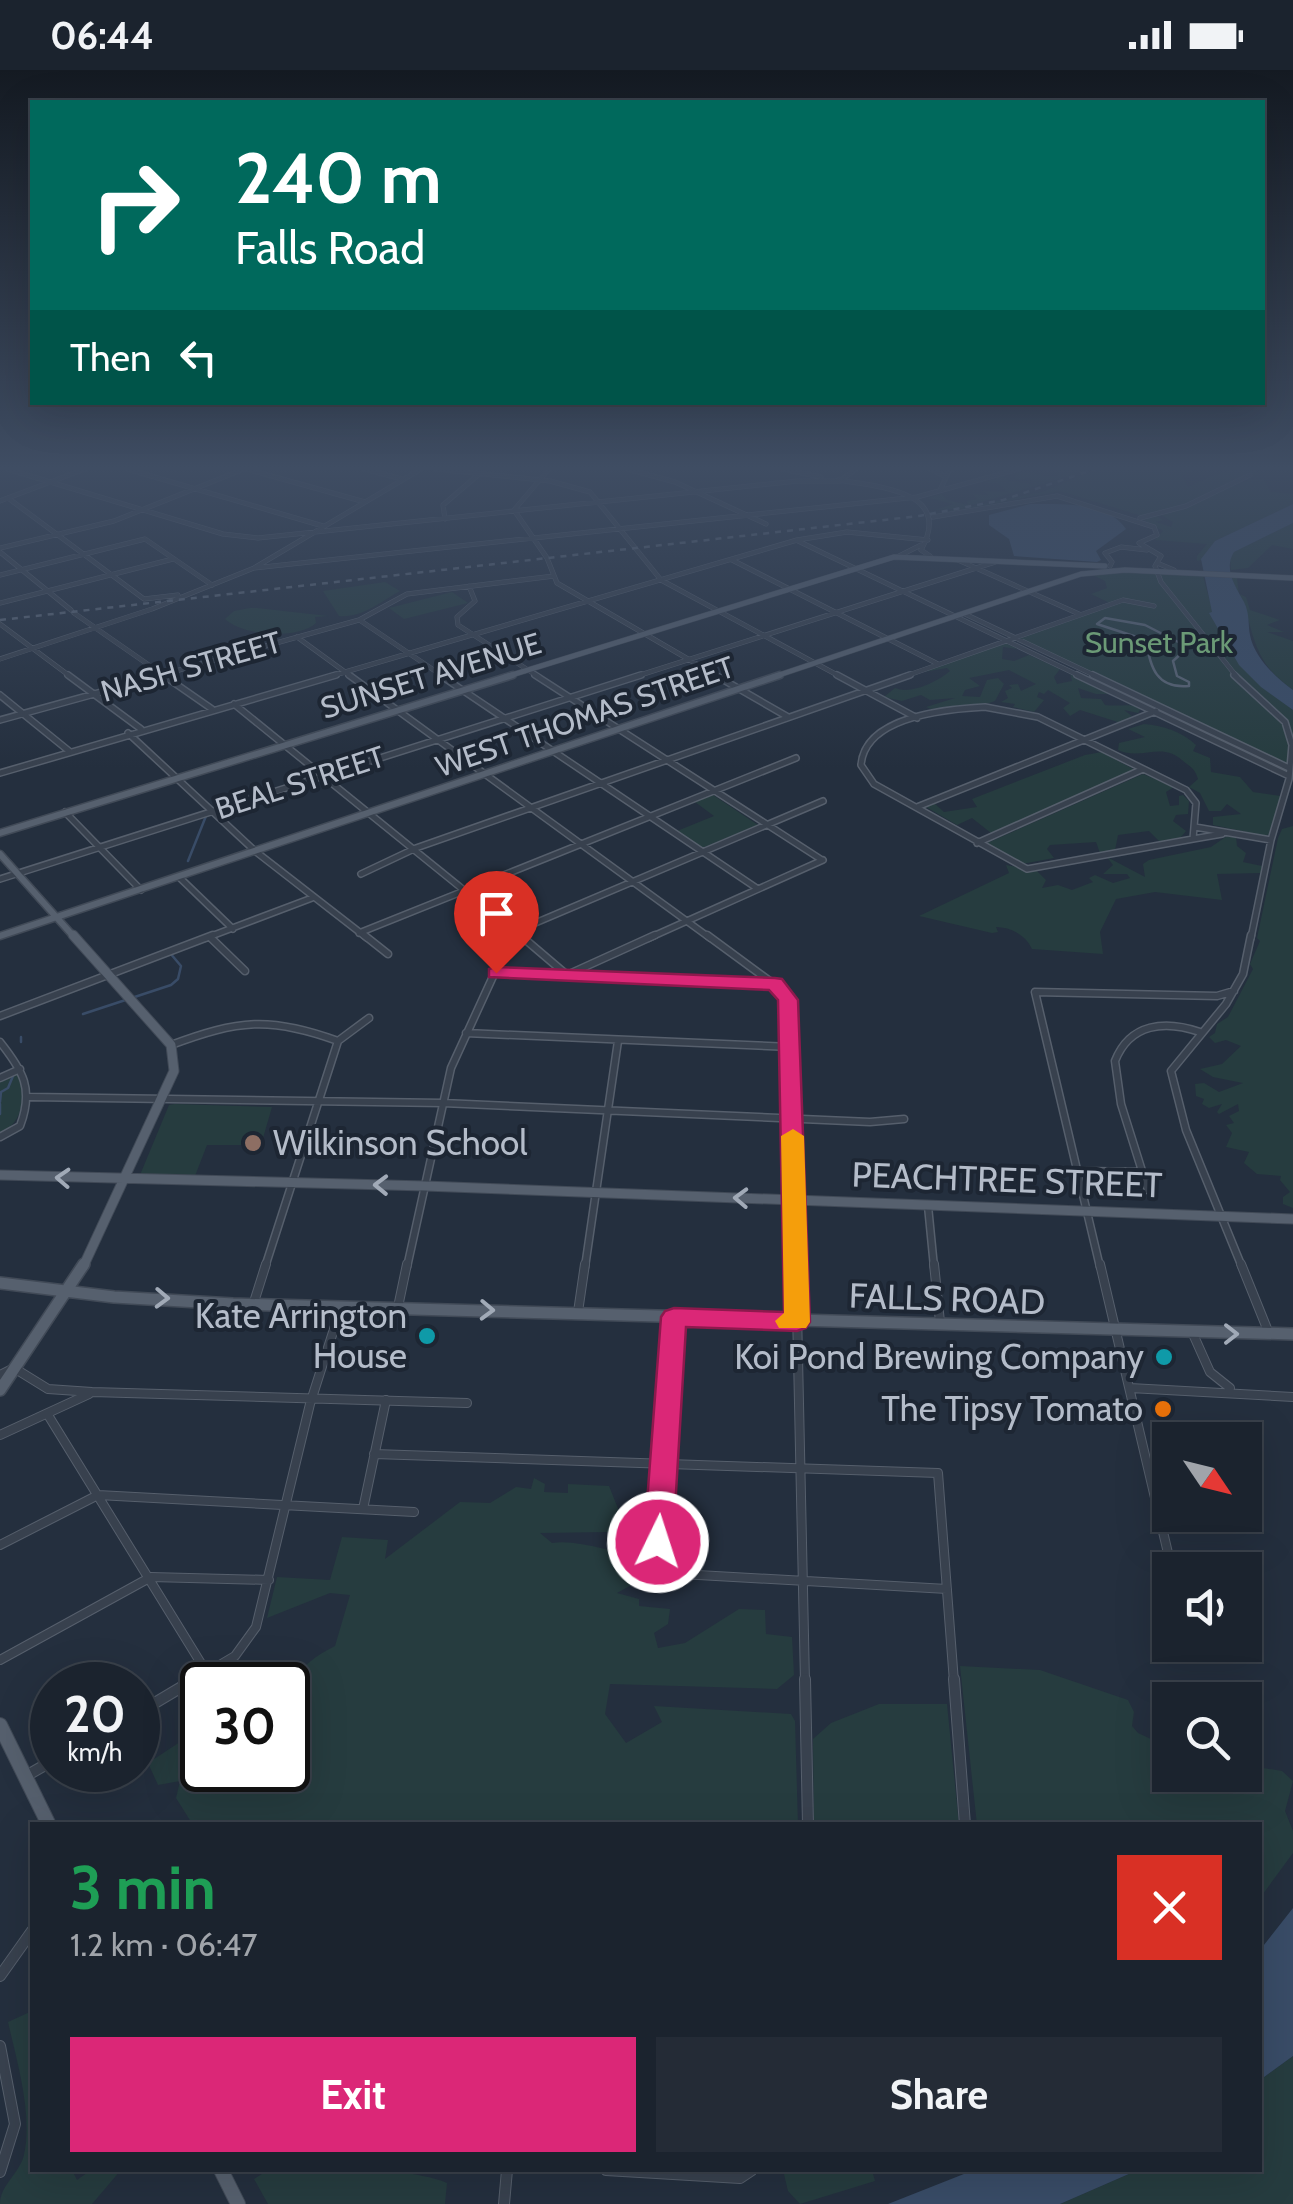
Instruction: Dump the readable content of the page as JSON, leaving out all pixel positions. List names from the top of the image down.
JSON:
{
  "streets": {
    "main road": [
      "SUNSET AVENUE",
      "WEST THOMAS STREET",
      "PEACHTREE STREET",
      "FALLS ROAD"
    ],
    "street": ["NASH STREET", "BEAL STREET"]
  },
  "crossings": [
    ["SUNSET AVENUE", "WEST THOMAS STREET"]
  ],
  "one_way": ["PEACHTREE STREET"],
  "parks": ["Sunset Park"],
  "places": [
    "Wilkinson School",
    "Kate Arrington House",
    "Koi Pond Brewing Company",
    "The Tipsy Tomato"
  ],
  "north": "bottom right",
  "page": {
    "status": "06:44",
    "turn": ["240 m", "Falls Road"],
    "then": "Then",
    "speed": "20 km/h",
    "limit": "30",
    "heading": ["3 min", "1.2 km · 06:47"],
    "buttons": ["Exit", "Share"]
  }
}
